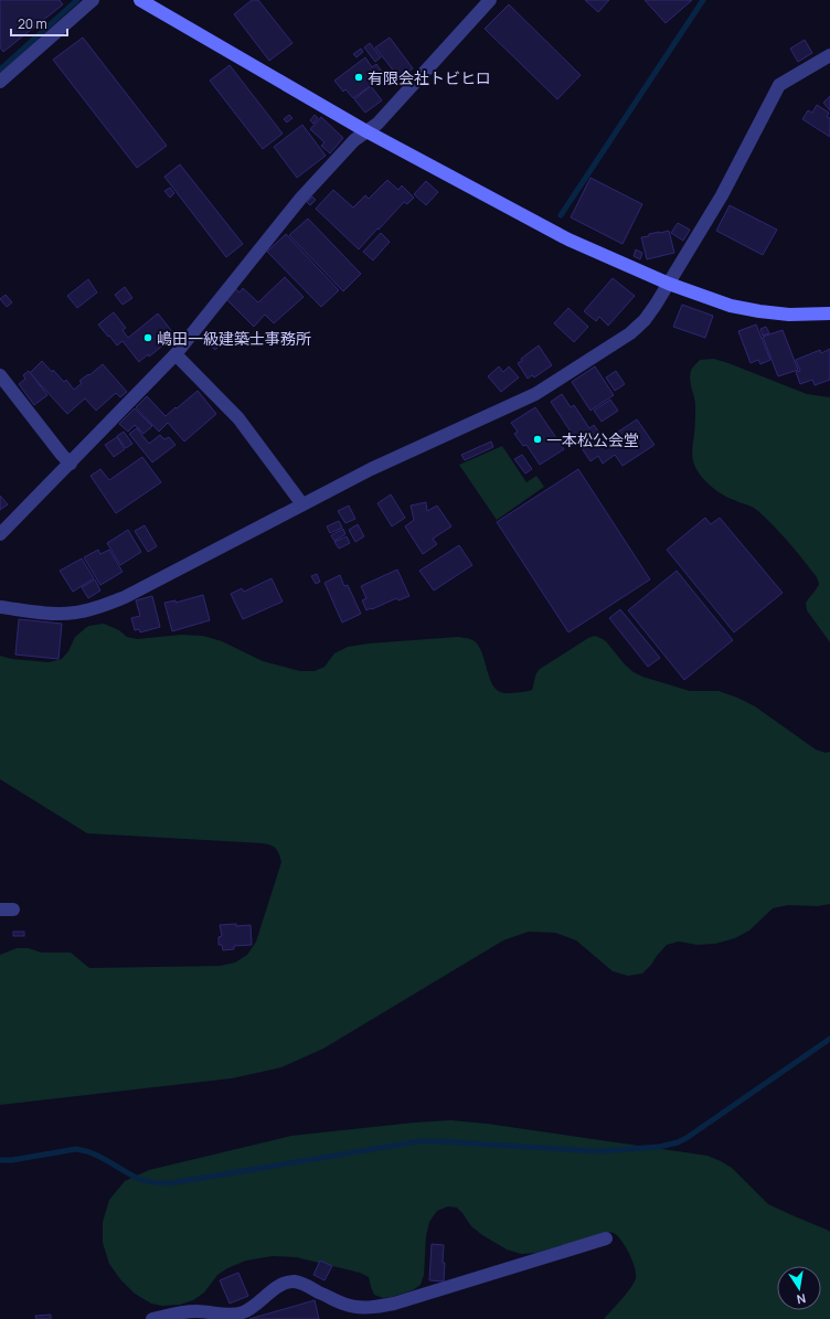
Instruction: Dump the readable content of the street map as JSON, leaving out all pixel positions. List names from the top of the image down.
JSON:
{
  "places": ["有限会社トビヒロ", "嶋田一級建築士事務所", "一本松公会堂"],
  "scale_bar": "20 m",
  "north": "bottom"
}
